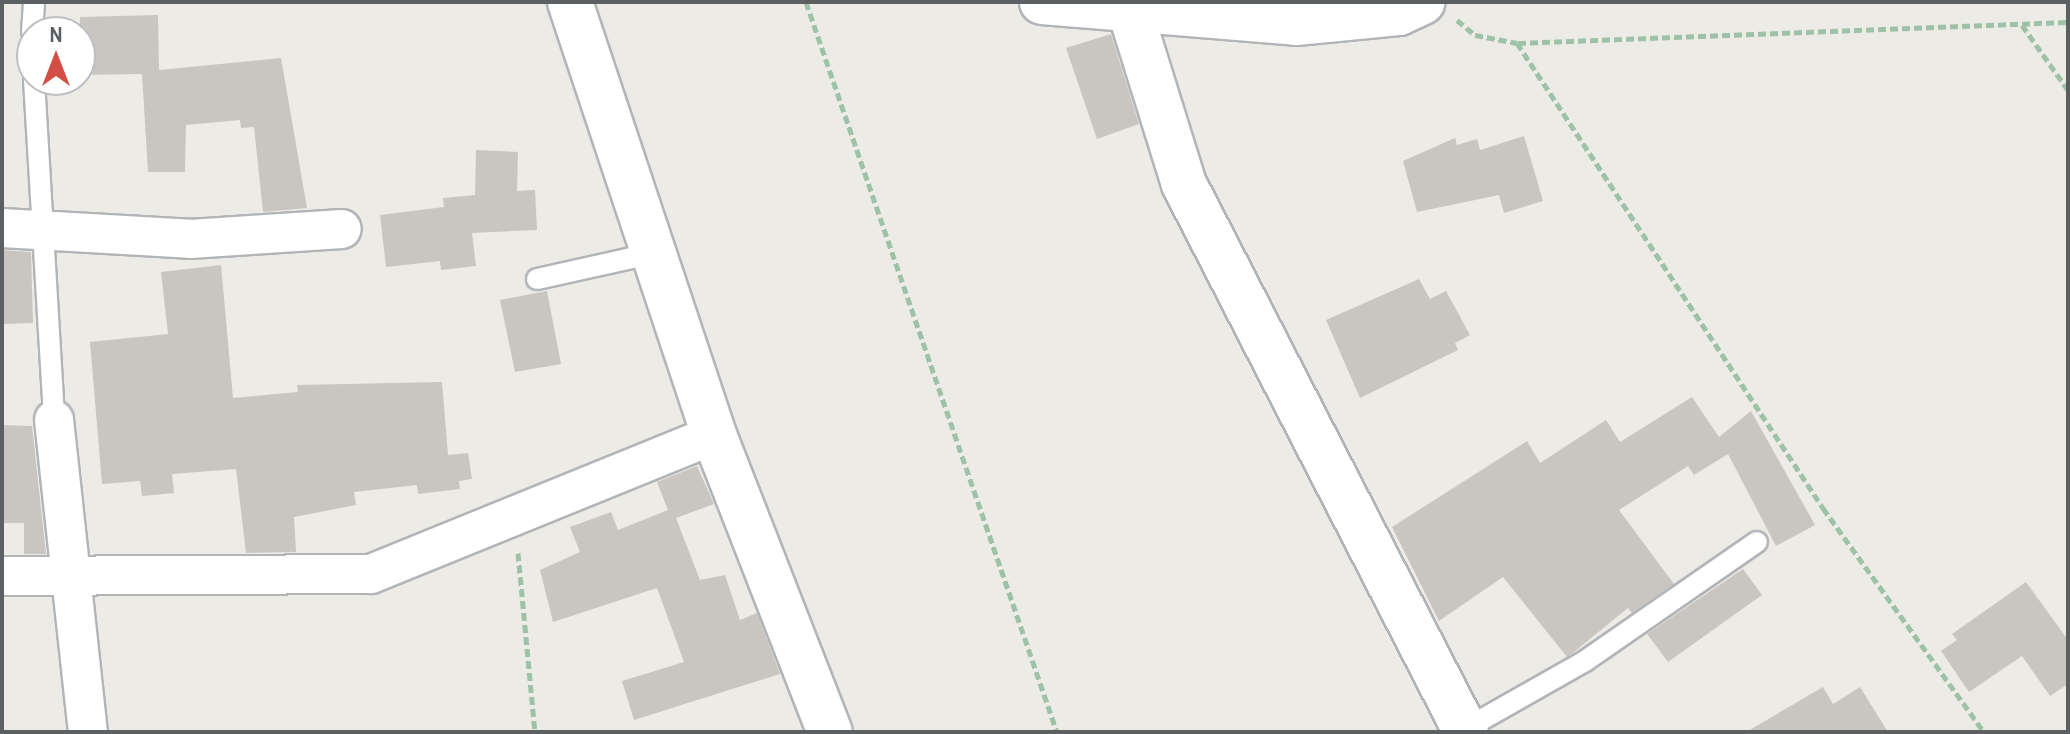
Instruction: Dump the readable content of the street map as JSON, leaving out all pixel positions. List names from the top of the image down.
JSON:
{
  "north": "top"
}
